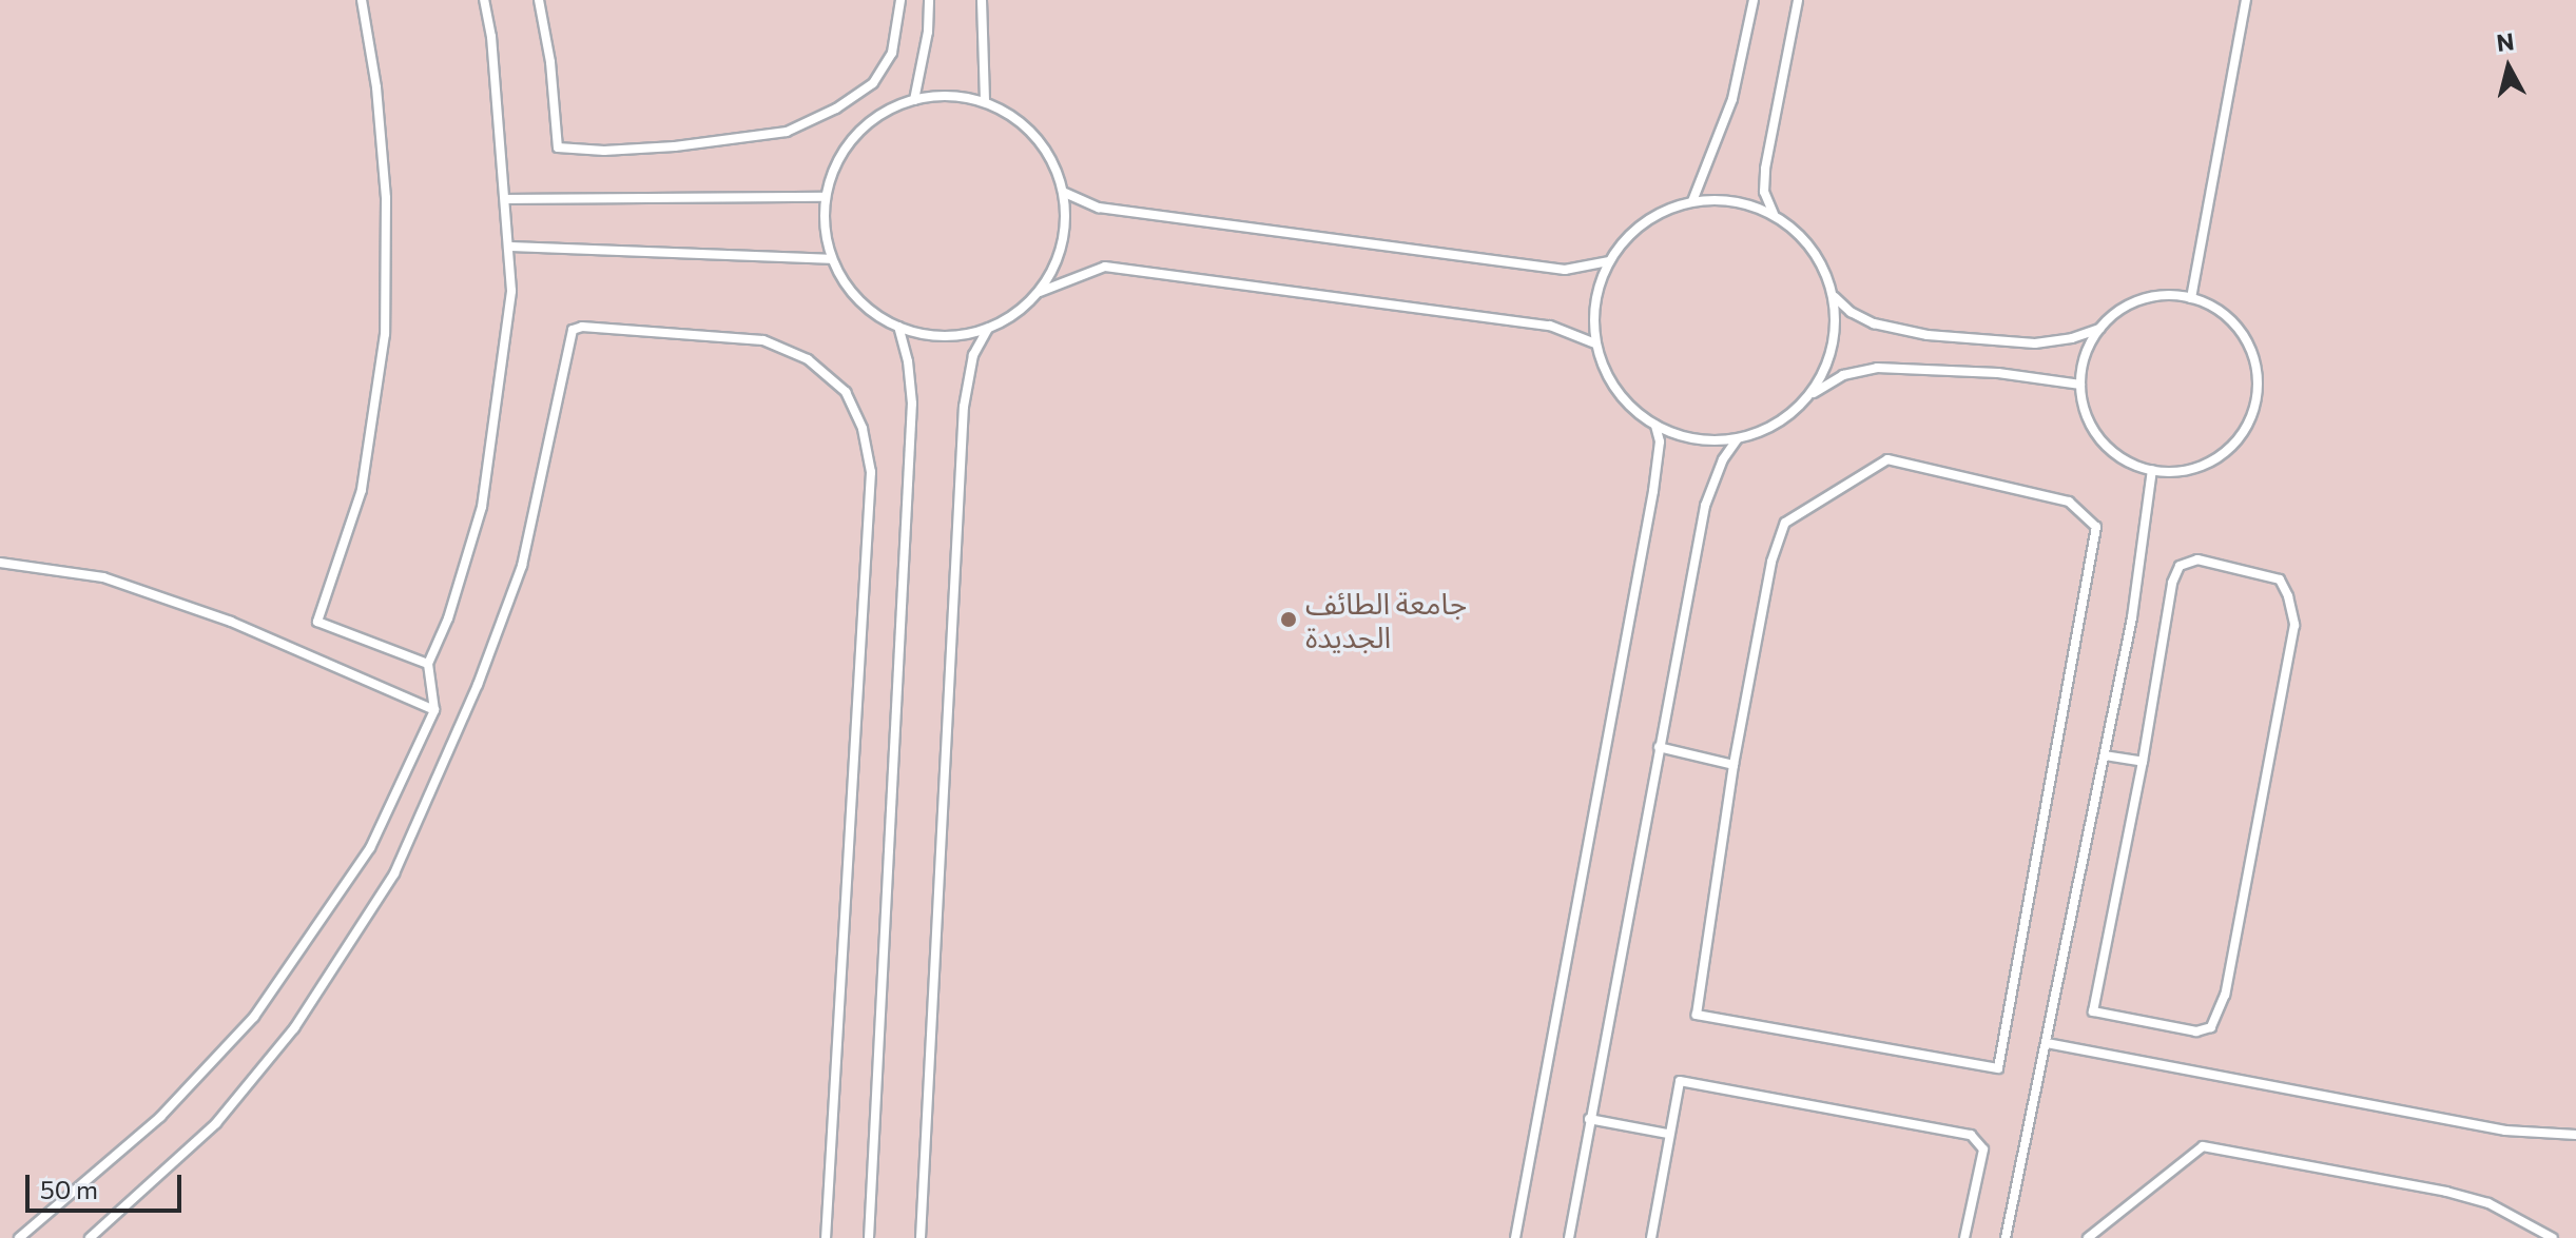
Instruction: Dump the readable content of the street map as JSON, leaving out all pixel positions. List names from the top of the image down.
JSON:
{
  "places": ["جامعة الطائف الجديدة"],
  "scale_bar": "50 m",
  "north": "top"
}
